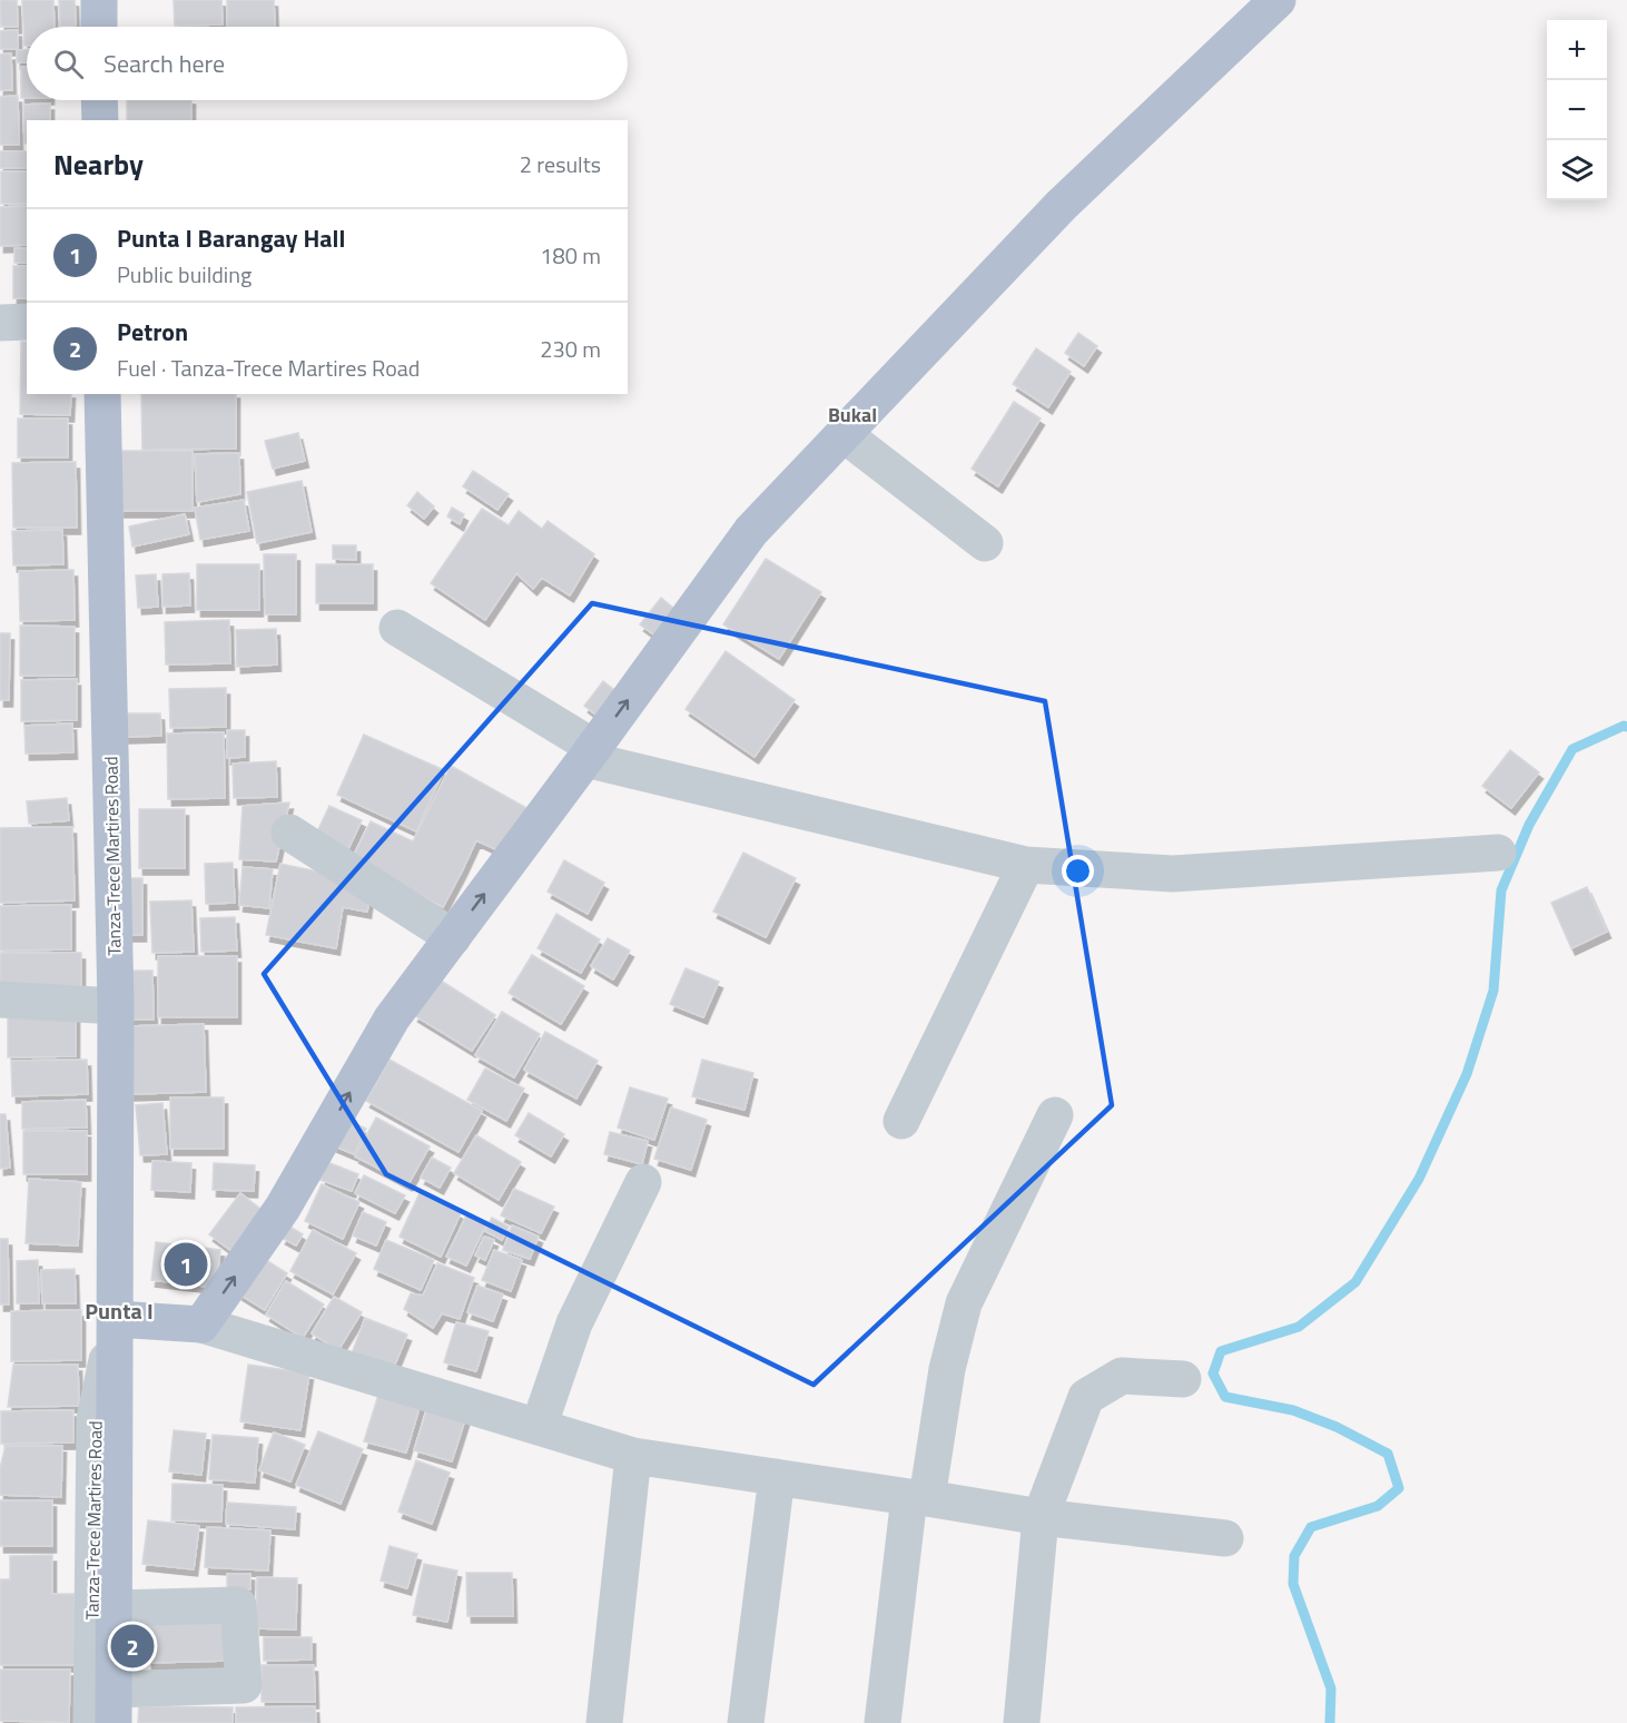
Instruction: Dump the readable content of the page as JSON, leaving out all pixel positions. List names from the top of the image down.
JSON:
{
  "streets": {
    "main road": ["Tanza-Trece Martires Road"]
  },
  "districts": ["Bukal", "Punta I"],
  "page": {
    "map_buttons": ["+", "−"],
    "search": "Search here",
    "heading": ["Nearby", "2 results"],
    "list": [
      {
        "mark": "1",
        "name": "Punta I Barangay Hall",
        "note": "Public building",
        "value": "180 m"
      },
      {
        "mark": "2",
        "name": "Petron",
        "note": "Fuel · Tanza-Trece Martires Road",
        "value": "230 m"
      }
    ],
    "pins": ["1", "2"]
  }
}
